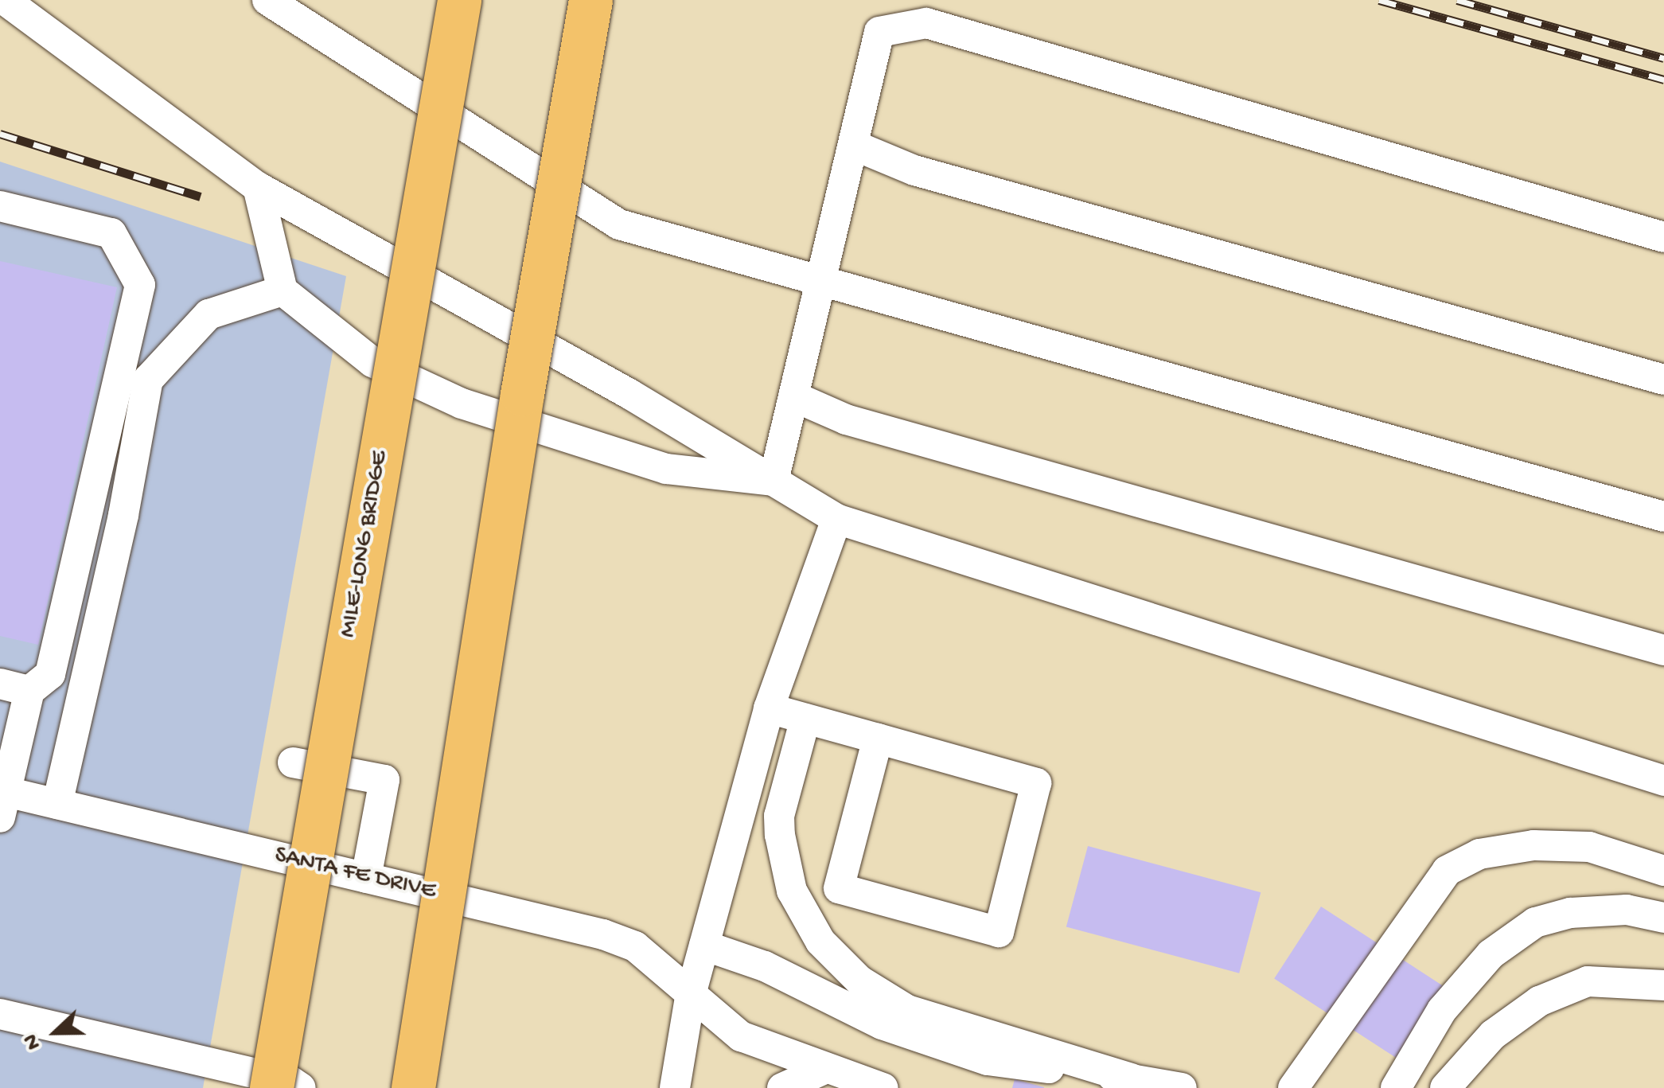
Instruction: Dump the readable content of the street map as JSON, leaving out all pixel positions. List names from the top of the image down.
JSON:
{
  "streets": {
    "highway": ["MILE-LONG BRIDGE"],
    "street": ["SANTA FE DRIVE"]
  },
  "north": "left"
}
